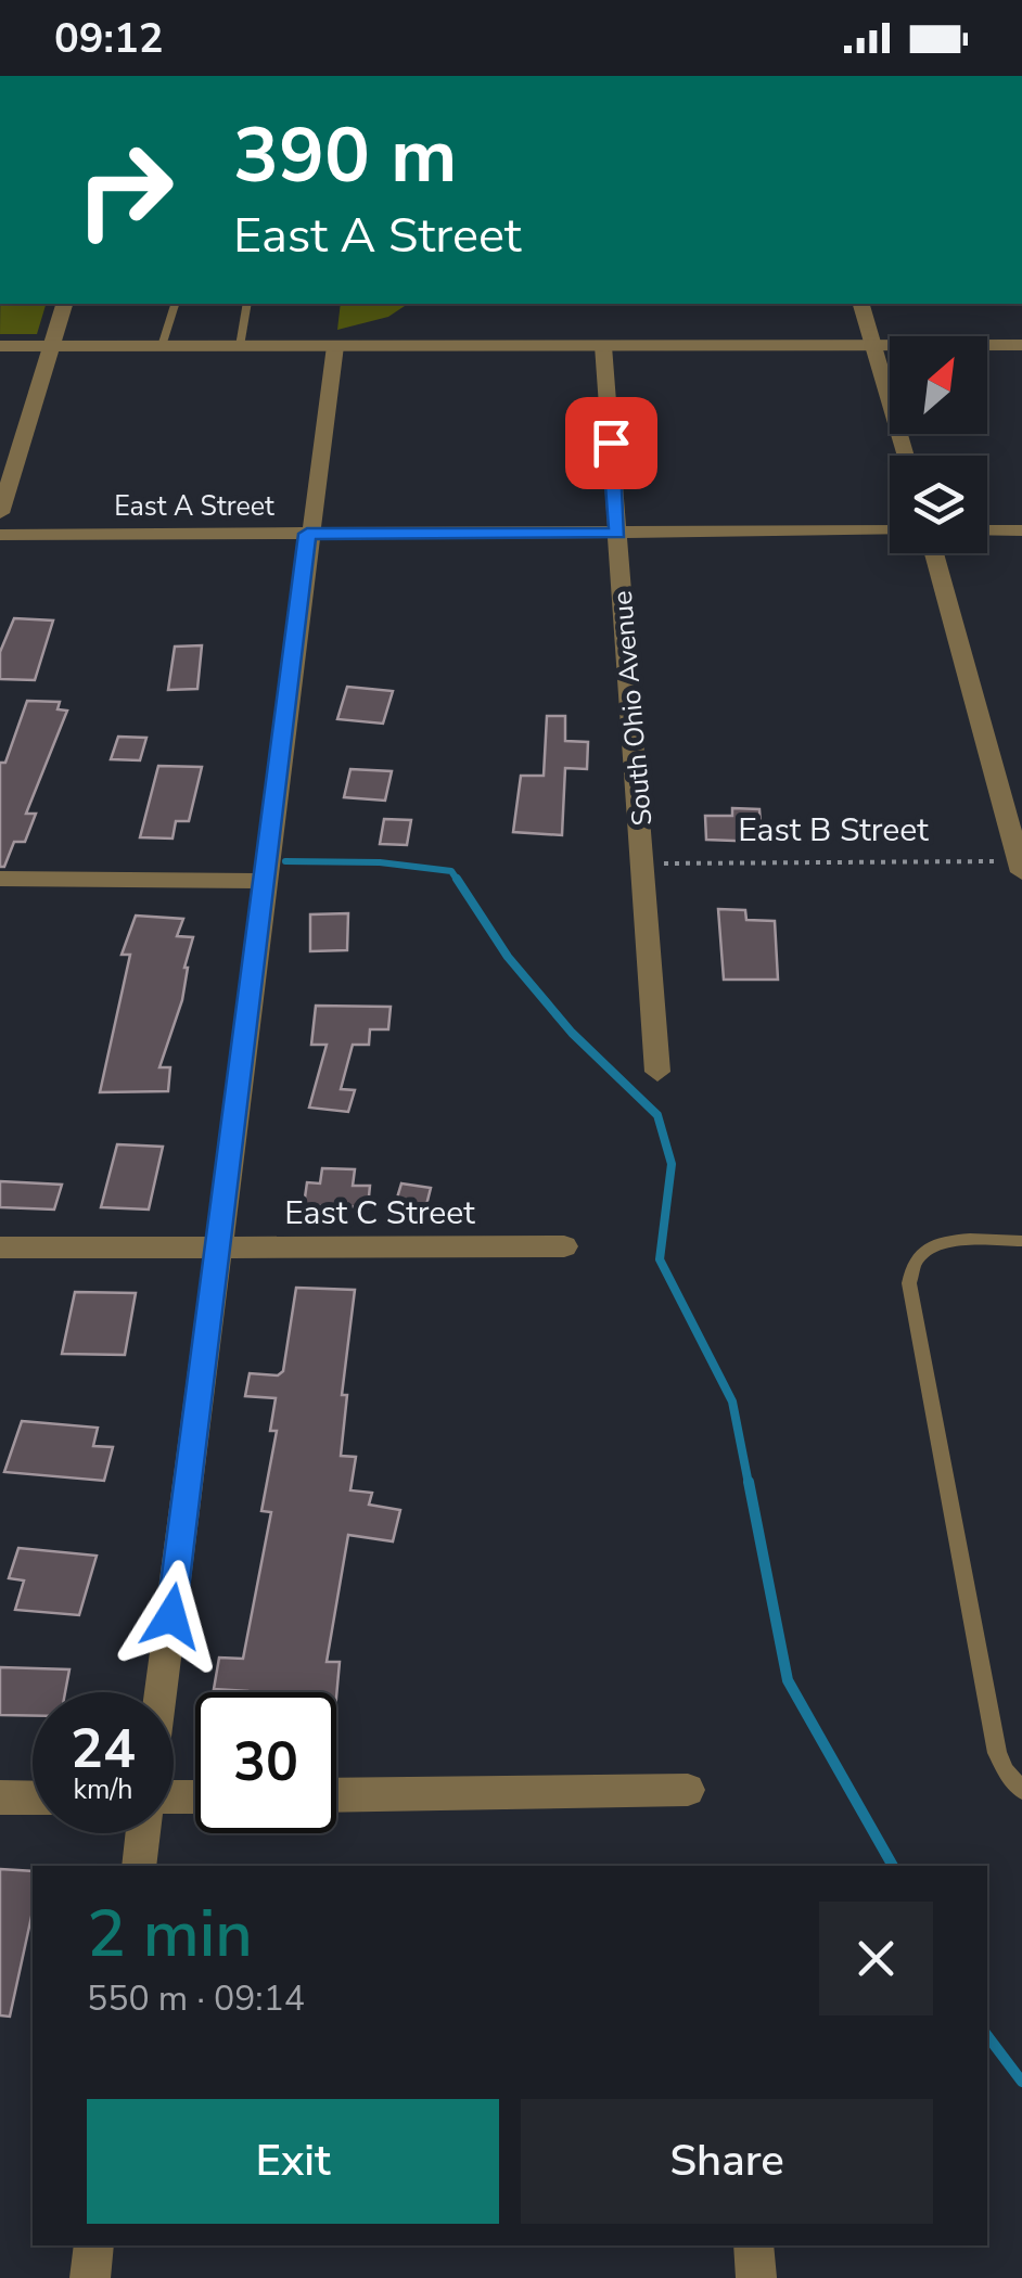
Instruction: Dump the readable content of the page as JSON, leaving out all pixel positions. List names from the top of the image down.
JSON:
{
  "streets": {
    "street": ["East A Street", "South Ohio Avenue", "East C Street"],
    "path": ["East B Street"]
  },
  "crossings": [
    ["East A Street", "South Ohio Avenue"],
    ["South Ohio Avenue", "East B Street"]
  ],
  "north": "top right",
  "page": {
    "status": "09:12",
    "turn": ["390 m", "East A Street"],
    "speed": "24 km/h",
    "limit": "30",
    "heading": ["2 min", "550 m · 09:14"],
    "buttons": ["Exit", "Share"]
  }
}
